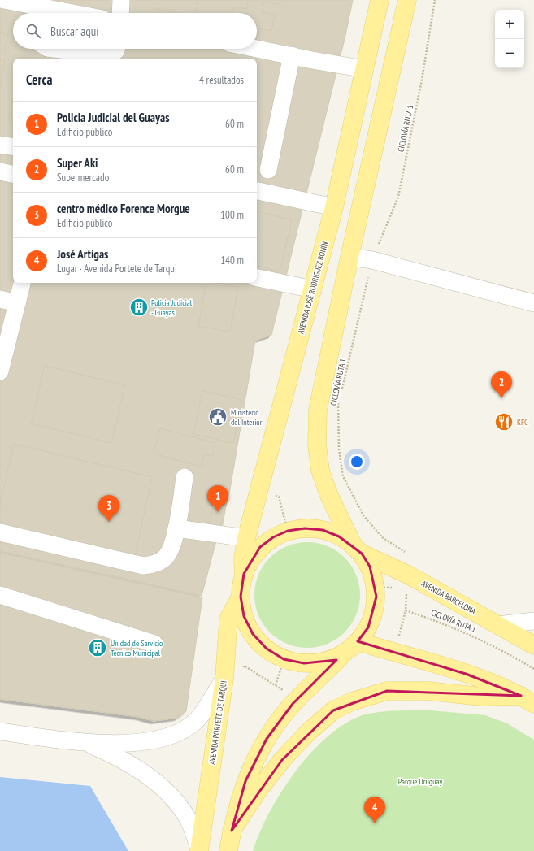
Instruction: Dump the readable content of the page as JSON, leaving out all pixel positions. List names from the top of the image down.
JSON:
{
  "streets": {
    "main road": ["AVENIDA JOSÉ RODRÍGUEZ BONÍN", "AVENIDA BARCELONA", "AVENIDA PORTETE DE TARQUI"],
    "path": ["CICLOVÍA RUTA 1"]
  },
  "crossings": [
    ["CICLOVÍA RUTA 1", "AVENIDA BARCELONA"],
    ["AVENIDA JOSÉ RODRÍGUEZ BONÍN", "AVENIDA BARCELONA"]
  ],
  "parks": ["Parque Uruguay"],
  "places": {
    "building": ["Policia Judicial - Guayas", "Unidad de Servicio Tecnico Municipal"],
    "public building": ["Ministerio del Interior"],
    "restaurant": ["KFC"]
  },
  "page": {
    "map_buttons": ["+", "−"],
    "search": "Buscar aquí",
    "heading": ["Cerca", "4 resultados"],
    "list": [
      {
        "mark": "1",
        "name": "Policia Judicial del Guayas",
        "note": "Edificio público",
        "value": "60 m"
      },
      {
        "mark": "2",
        "name": "Super Aki",
        "note": "Supermercado",
        "value": "60 m"
      },
      {
        "mark": "3",
        "name": "centro médico Forence Morgue",
        "note": "Edificio público",
        "value": "100 m"
      },
      {
        "mark": "4",
        "name": "José Artígas",
        "note": "Lugar · Avenida Portete de Tarqui",
        "value": "140 m"
      }
    ],
    "pins": [
      "2",
      "1",
      "3",
      "4"
    ]
  }
}
